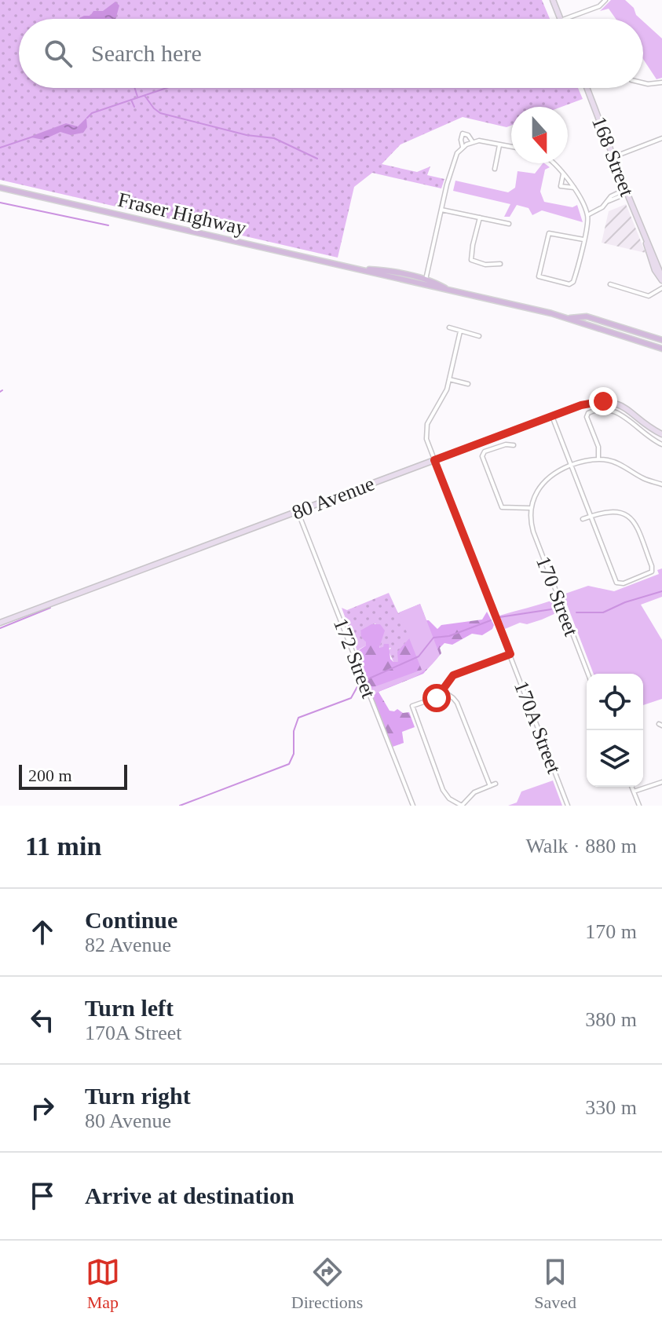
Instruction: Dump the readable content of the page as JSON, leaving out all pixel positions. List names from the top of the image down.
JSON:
{
  "streets": {
    "main road": ["168 Street", "Fraser Highway", "80 Avenue"],
    "street": ["170 Street", "172 Street", "170A Street"]
  },
  "crossings": [
    ["80 Avenue", "172 Street"],
    ["80 Avenue", "170A Street"]
  ],
  "scale_bar": "200 m",
  "north": "bottom",
  "page": {
    "search": "Search here",
    "scale": "200 m",
    "heading": ["11 min", "Walk · 880 m"],
    "list": [
      ["Continue", "82 Avenue", "170 m"],
      ["Turn left", "170A Street", "380 m"],
      ["Turn right", "80 Avenue", "330 m"],
      "Arrive at destination"
    ],
    "nav": ["Map", "Directions", "Saved"]
  }
}
